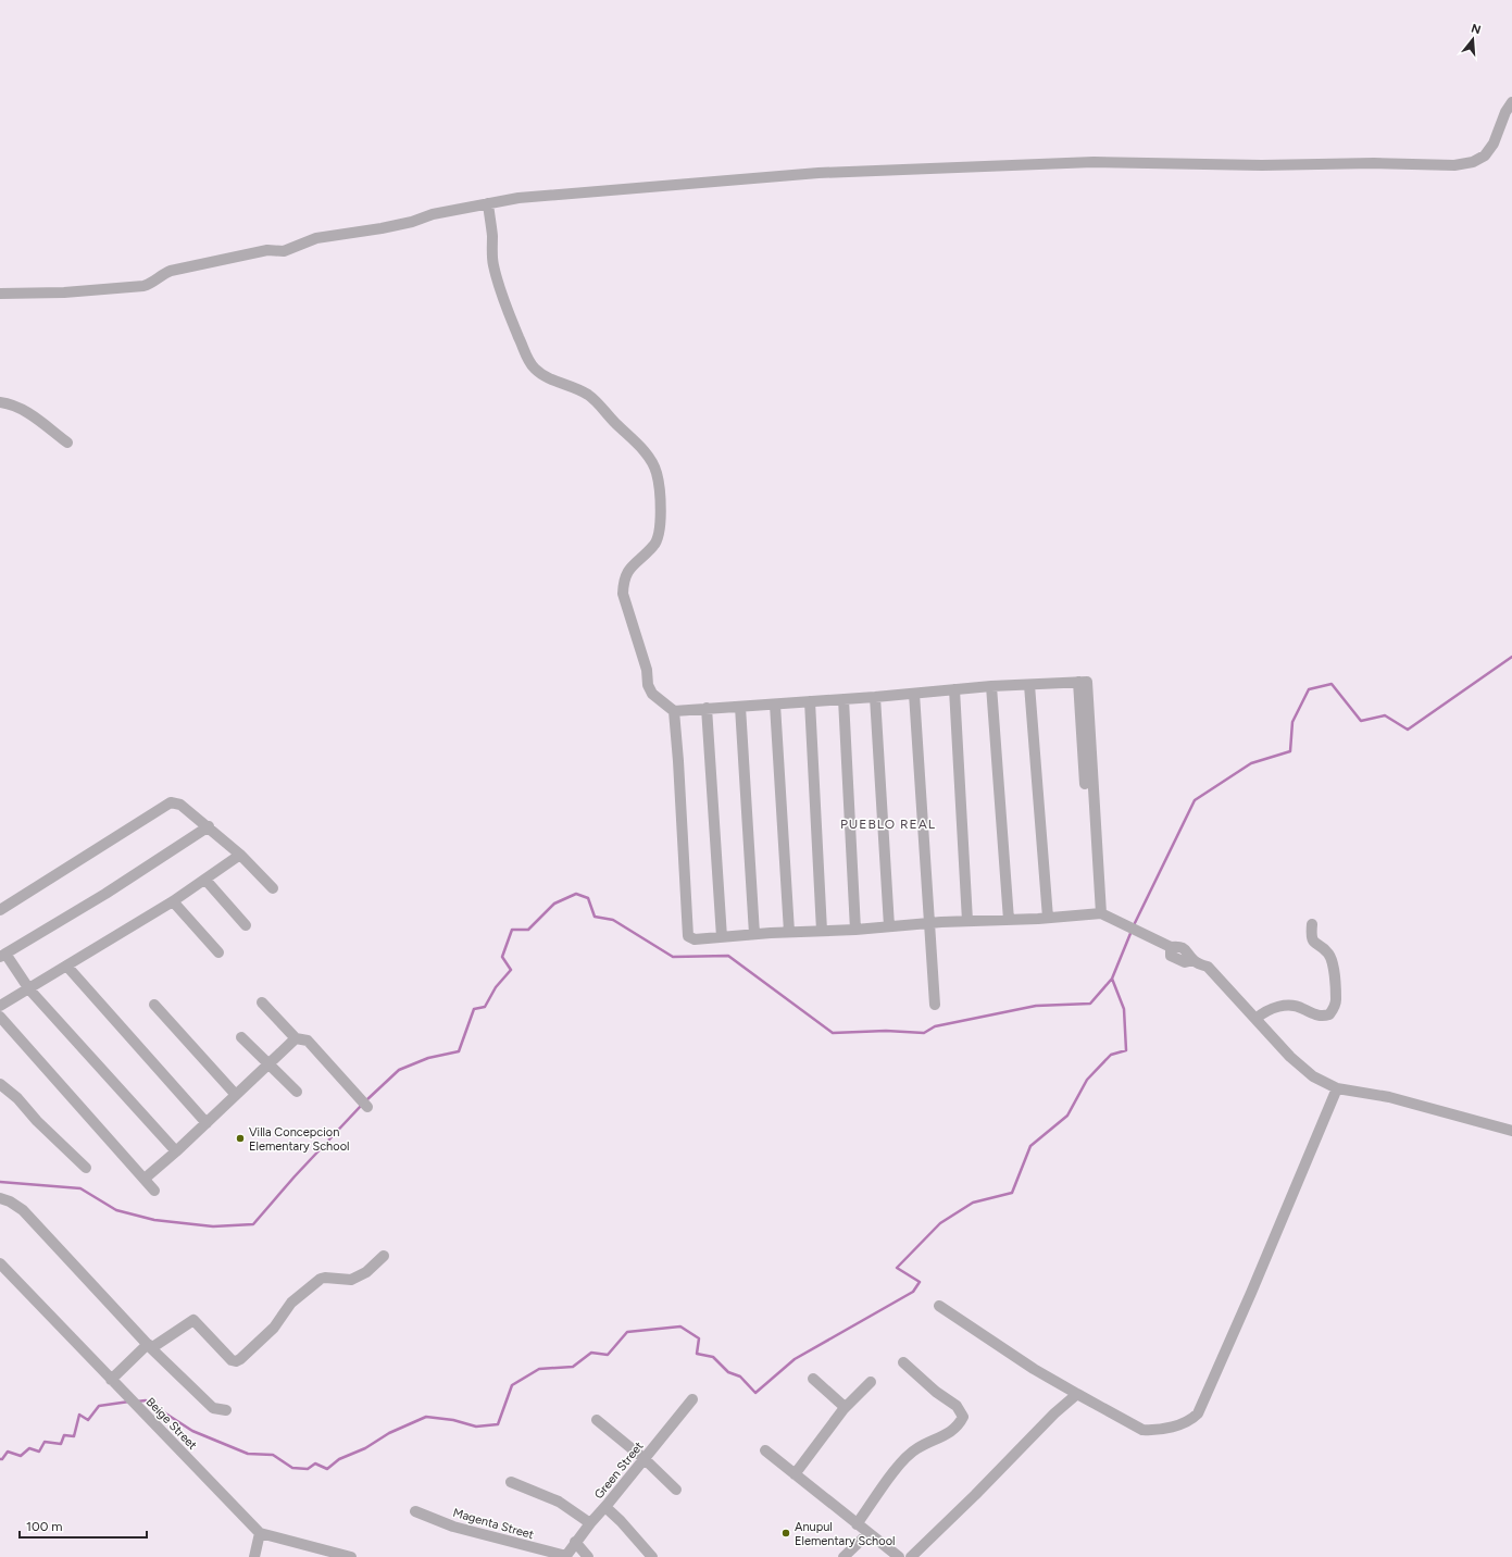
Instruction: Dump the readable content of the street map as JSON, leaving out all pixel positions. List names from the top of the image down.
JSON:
{
  "streets": {
    "street": ["Beige Street", "Green Street", "Magenta Street"]
  },
  "crossings": [
    ["Green Street", "Magenta Street"]
  ],
  "districts": ["PUEBLO REAL"],
  "places": ["Villa Concepcion Elementary School", "Anupul Elementary School"],
  "scale_bar": "100 m",
  "north": "top"
}
